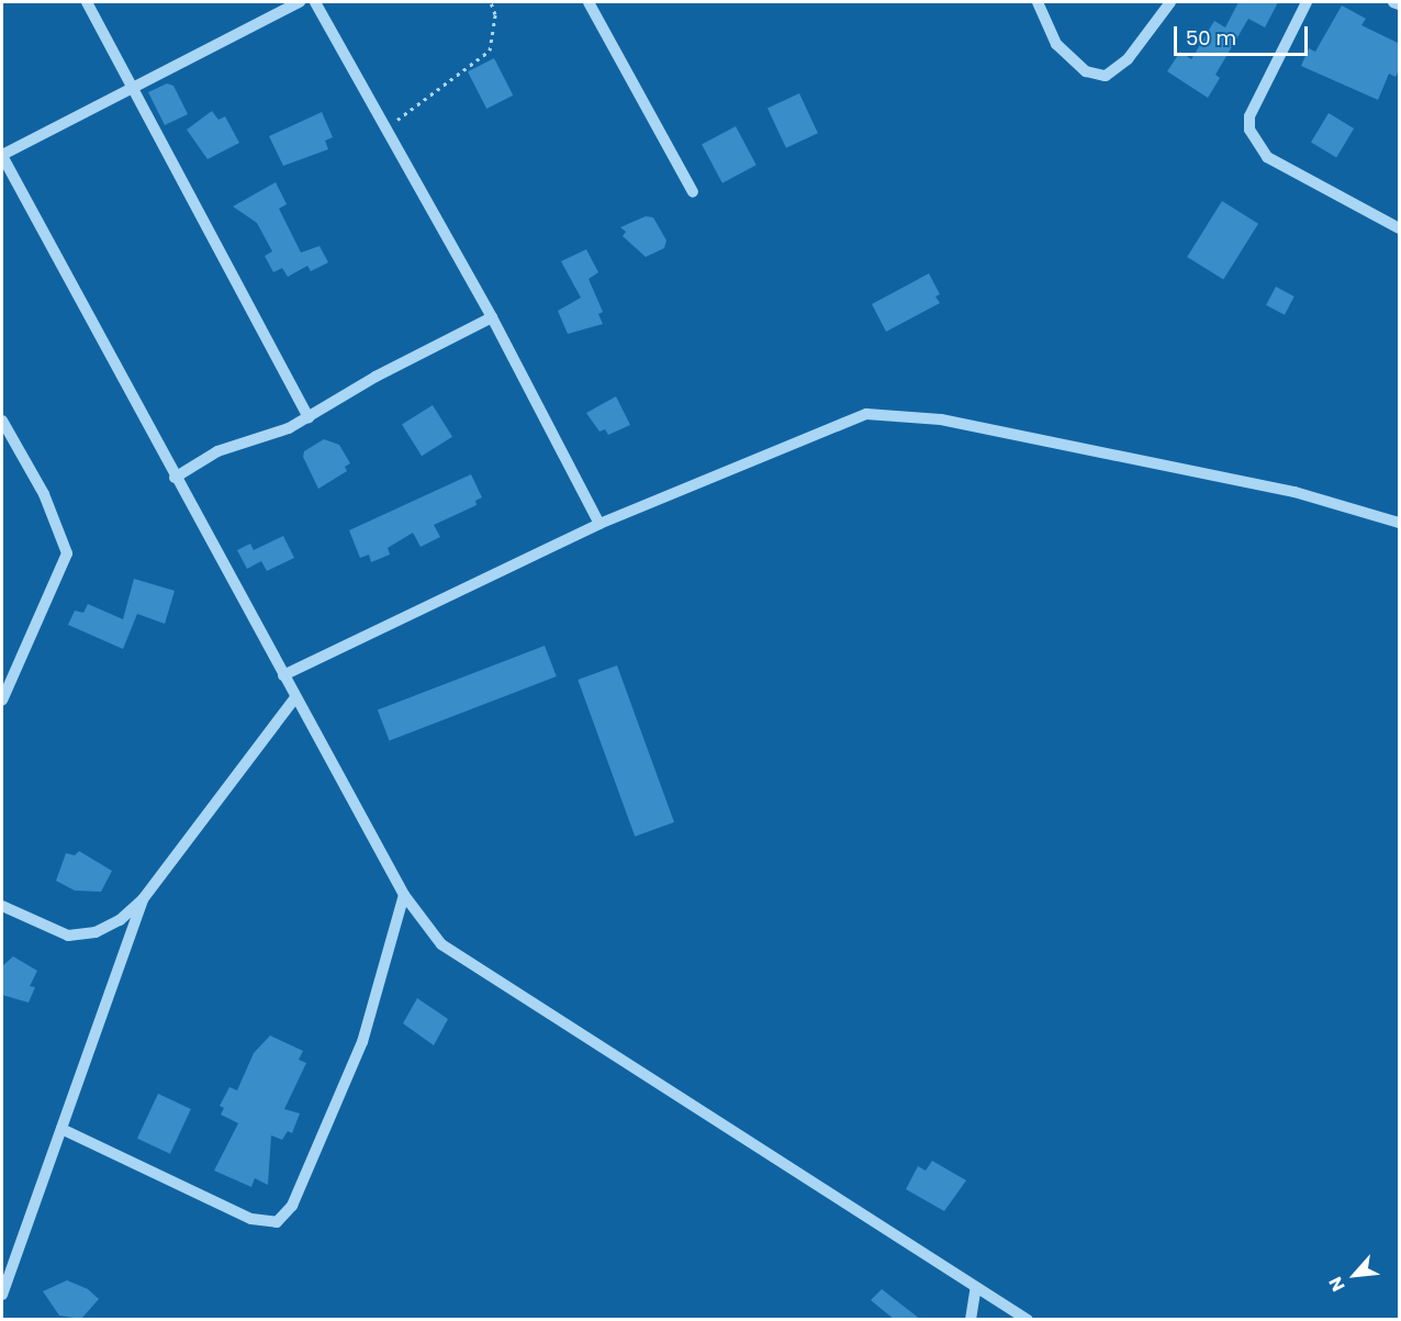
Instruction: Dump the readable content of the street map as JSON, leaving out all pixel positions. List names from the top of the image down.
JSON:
{
  "scale_bar": "50 m",
  "north": "bottom left"
}
